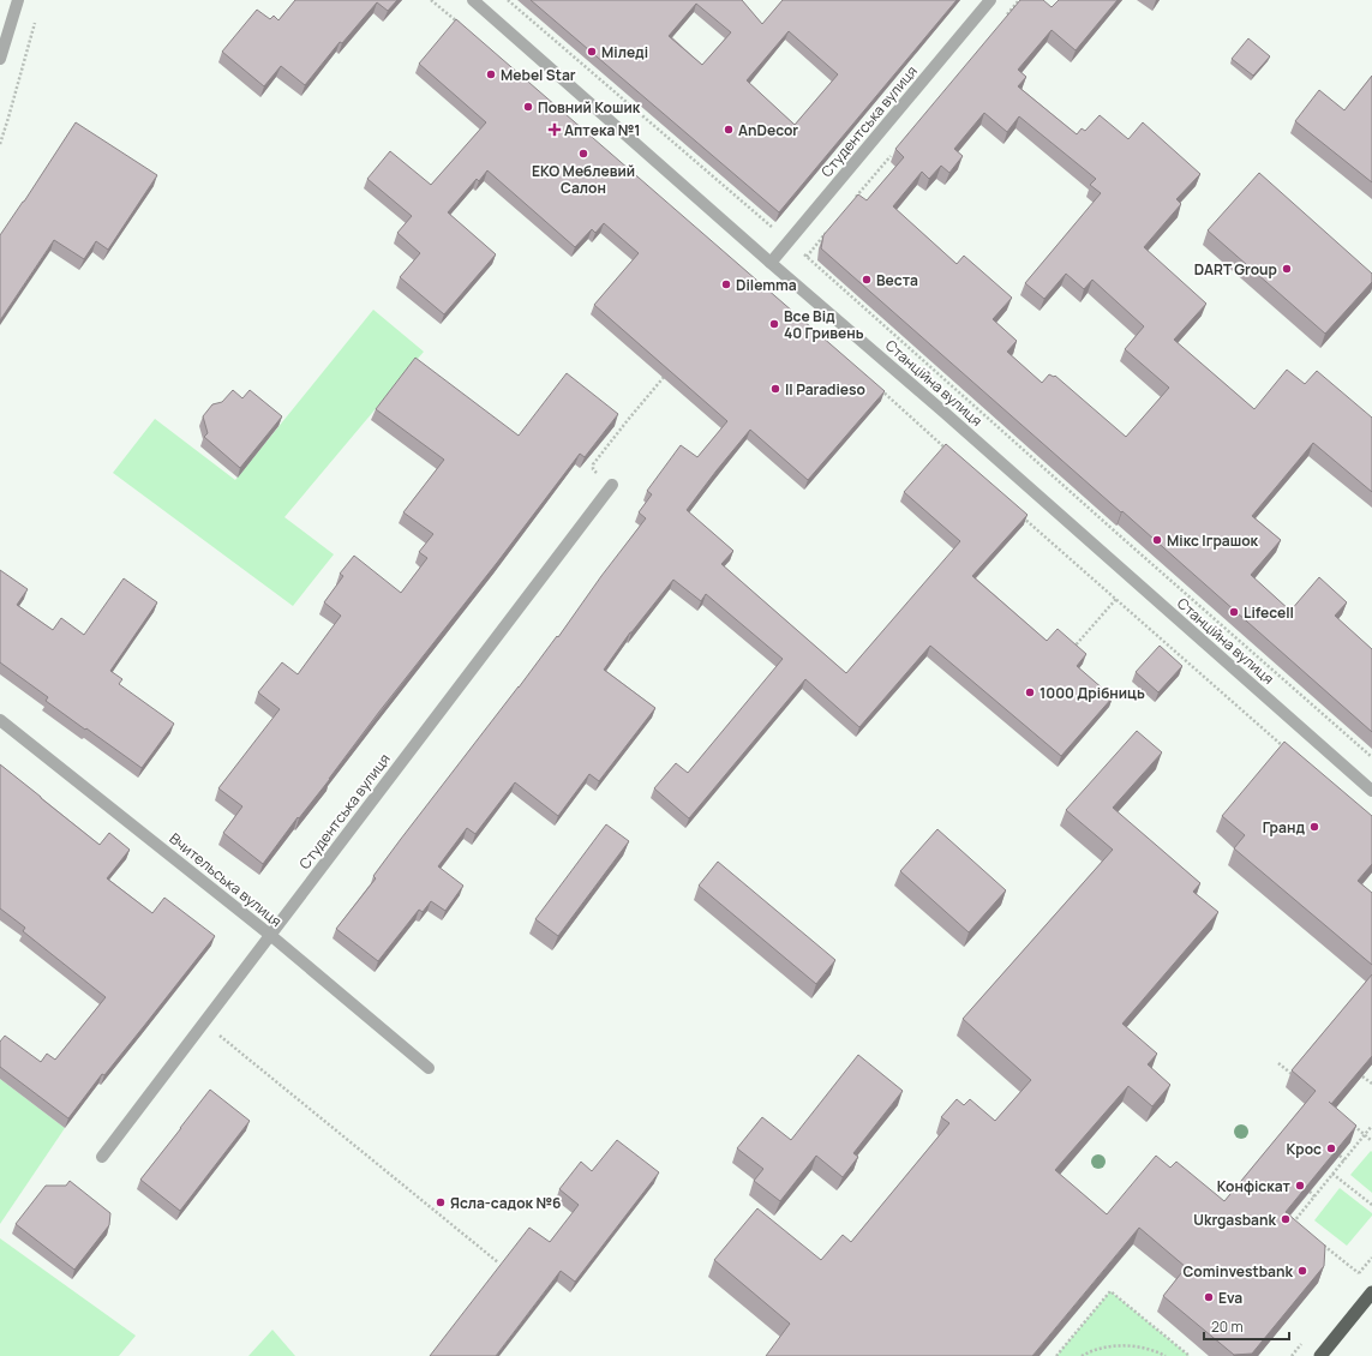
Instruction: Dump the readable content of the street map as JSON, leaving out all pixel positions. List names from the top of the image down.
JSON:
{
  "streets": {
    "street": ["Студентська вулиця", "Станційна вулиця", "Вчительська вулиця"]
  },
  "crossings": [
    ["Студентська вулиця", "Станційна вулиця"],
    ["Студентська вулиця", "Вчительська вулиця"]
  ],
  "places": {
    "other": [
      "Міледі",
      "Mebel Star",
      "Повний Кошик",
      "AnDecor",
      "ЕКО Меблевий Салон",
      "DART Group",
      "Веста",
      "Dilemma",
      "Все Від 40 Гривень",
      "Il Paradieso",
      "Мікс Іграшок",
      "Lifecell",
      "1000 Дрібниць",
      "Гранд",
      "Крос",
      "Конфіскат",
      "Ясла-садок №6",
      "Ukrgasbank",
      "Cominvestbank",
      "Eva"
    ],
    "health": ["Аптека №1"]
  },
  "scale_bar": "20 m"
}
